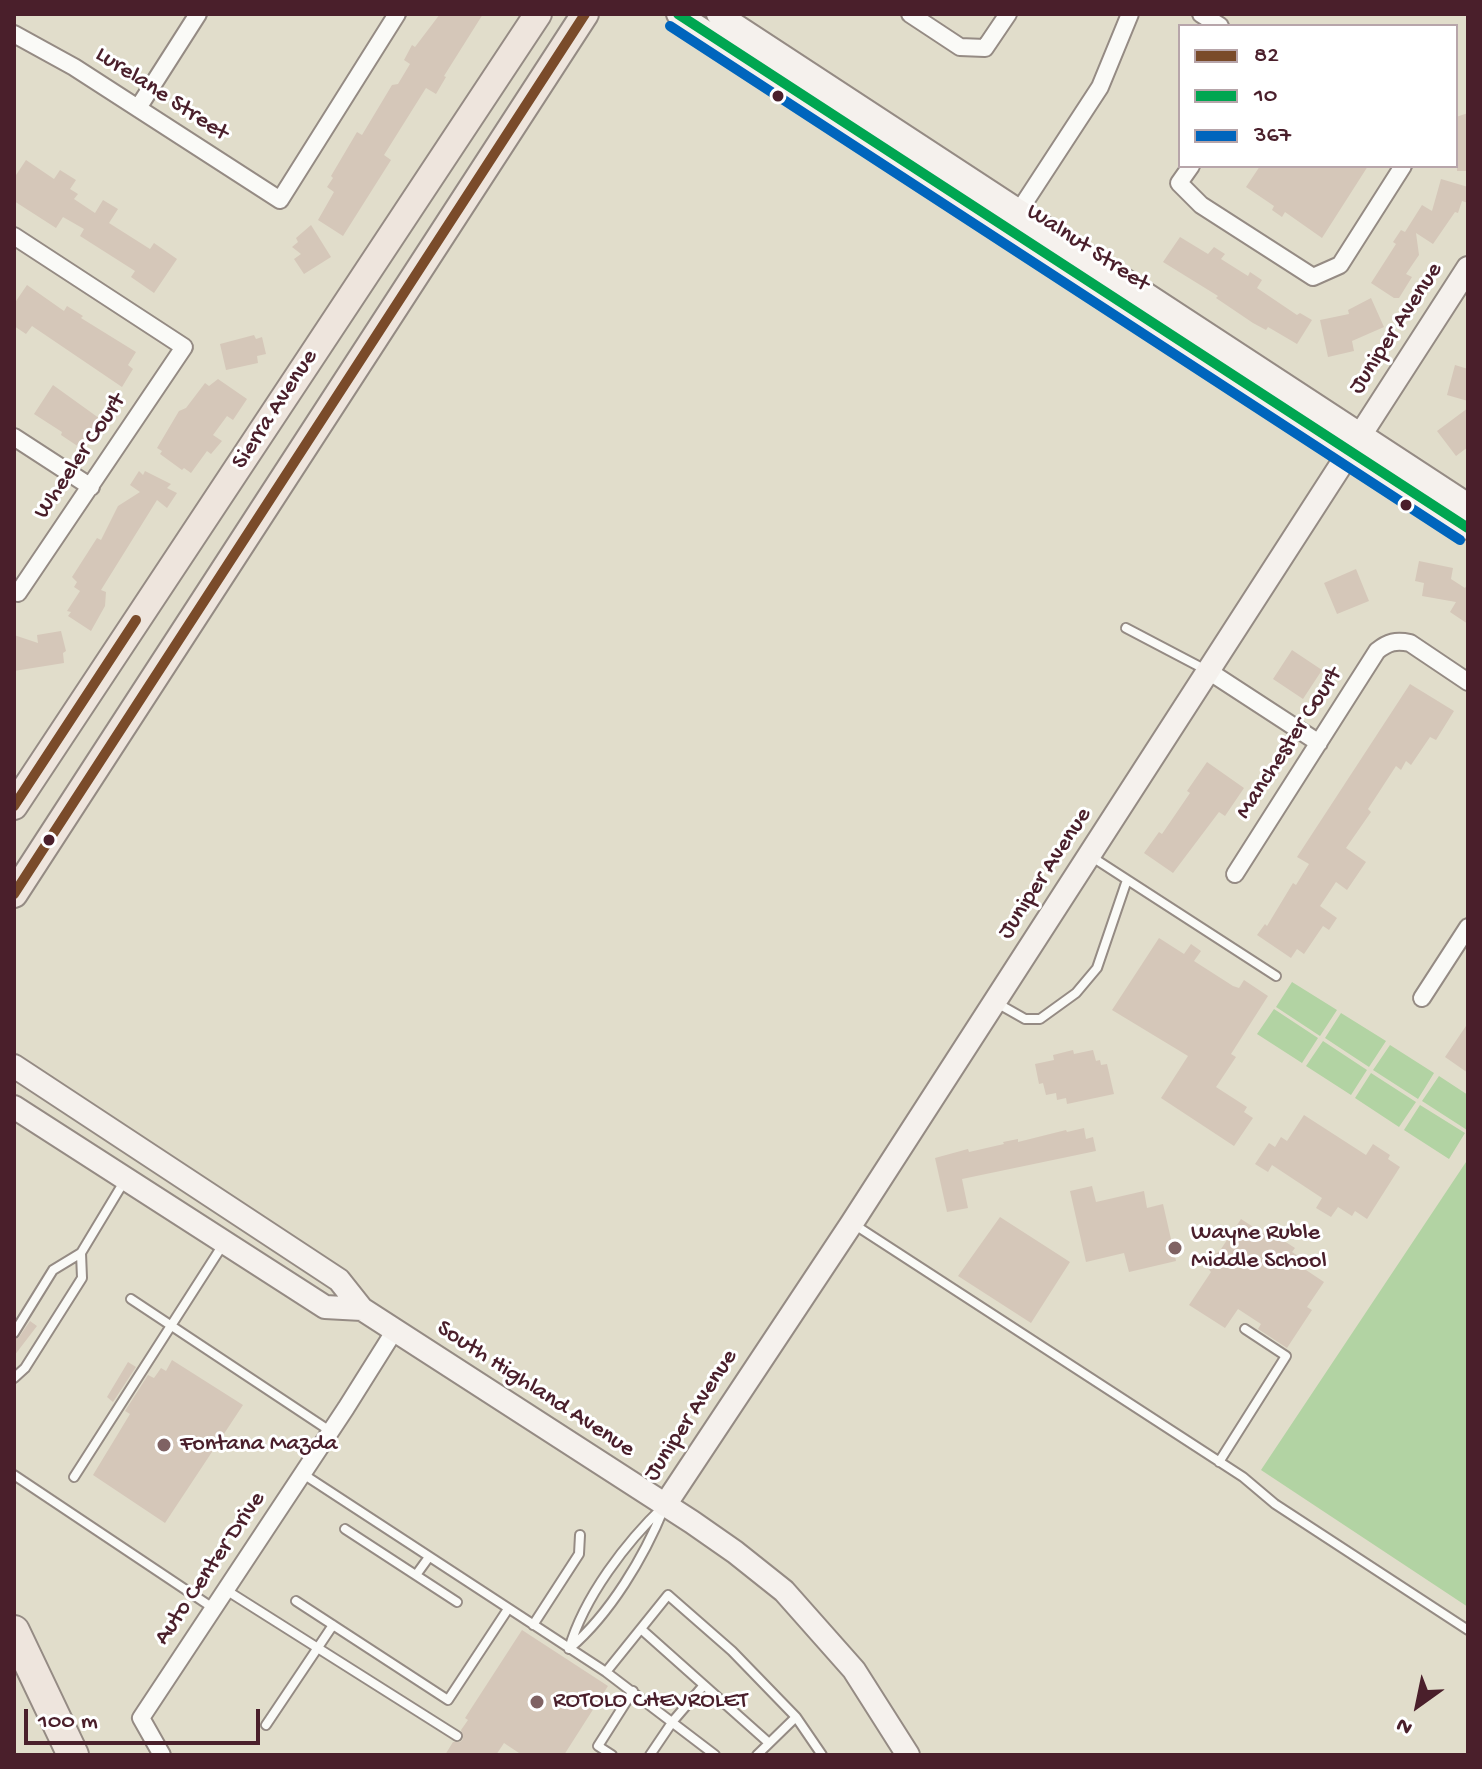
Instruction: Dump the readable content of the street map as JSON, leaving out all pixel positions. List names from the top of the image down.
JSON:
{
  "streets": {
    "main road": ["Sierra Avenue"],
    "street": [
      "Lurelane Street",
      "Walnut Street",
      "Juniper Avenue",
      "Wheeler Court",
      "Manchester Court",
      "South Highland Avenue",
      "Auto Center Drive"
    ]
  },
  "crossings": [
    ["Walnut Street", "Juniper Avenue"],
    ["Juniper Avenue", "South Highland Avenue"],
    ["South Highland Avenue", "Auto Center Drive"]
  ],
  "places": ["Wayne Ruble Middle School", "Fontana Mazda", "ROTOLO CHEVROLET"],
  "lines": ["transit line 82", "transit line 10", "transit line 367"],
  "legend": ["82", "10", "367"],
  "scale_bar": "100 m",
  "north": "bottom left"
}
